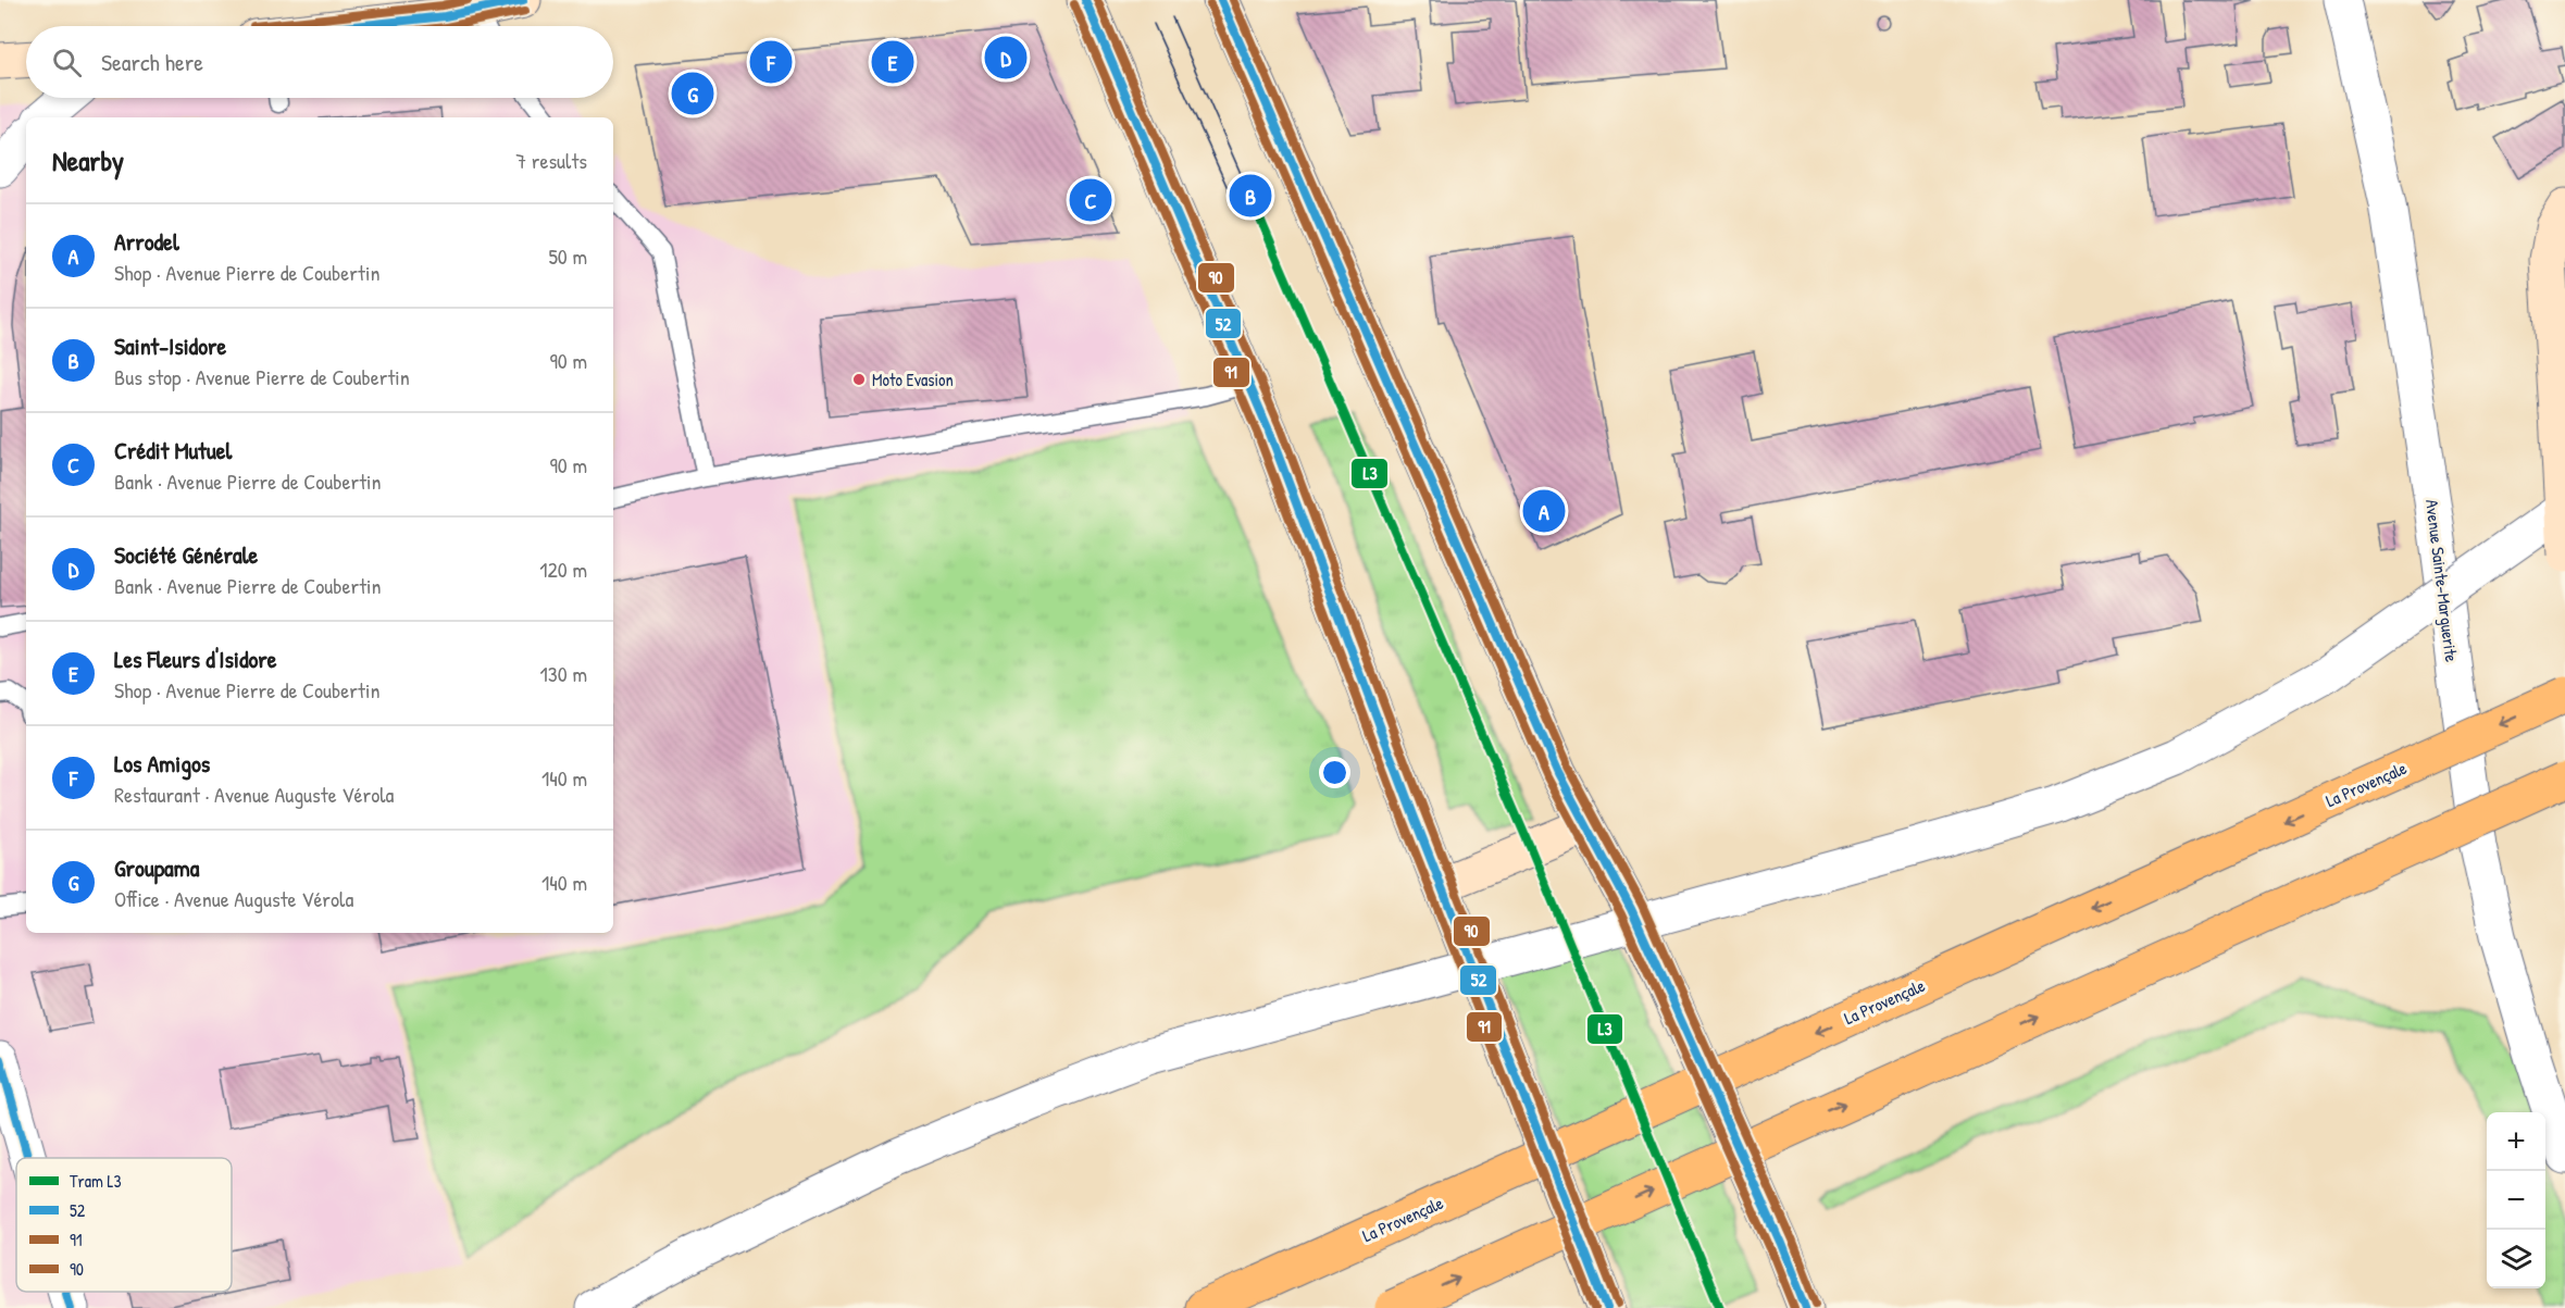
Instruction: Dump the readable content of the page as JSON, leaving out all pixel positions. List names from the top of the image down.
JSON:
{
  "streets": {
    "highway": ["La Provençale"],
    "street": ["Avenue Sainte-Marguerite"]
  },
  "places": ["Moto Evasion"],
  "lines": [
    "transit line 52",
    "transit line 90",
    "transit line 91",
    "tram line L3"
  ],
  "legend": [
    "Tram L3",
    "52",
    "91",
    "90"
  ],
  "page": {
    "search": "Search here",
    "pins": [
      "D",
      "E",
      "F",
      "G",
      "B",
      "C",
      "A"
    ],
    "heading": ["Nearby", "7 results"],
    "list": [
      {
        "mark": "A",
        "name": "Arrodel",
        "note": "Shop · Avenue Pierre de Coubertin",
        "value": "50 m"
      },
      {
        "mark": "B",
        "name": "Saint-Isidore",
        "note": "Bus stop · Avenue Pierre de Coubertin",
        "value": "90 m"
      },
      {
        "mark": "C",
        "name": "Crédit Mutuel",
        "note": "Bank · Avenue Pierre de Coubertin",
        "value": "90 m"
      },
      {
        "mark": "D",
        "name": "Société Générale",
        "note": "Bank · Avenue Pierre de Coubertin",
        "value": "120 m"
      },
      {
        "mark": "E",
        "name": "Les Fleurs d'Isidore",
        "note": "Shop · Avenue Pierre de Coubertin",
        "value": "130 m"
      },
      {
        "mark": "F",
        "name": "Los Amigos",
        "note": "Restaurant · Avenue Auguste Vérola",
        "value": "140 m"
      },
      {
        "mark": "G",
        "name": "Groupama",
        "note": "Office · Avenue Auguste Vérola",
        "value": "140 m"
      }
    ],
    "map_buttons": ["+", "−"]
  }
}
